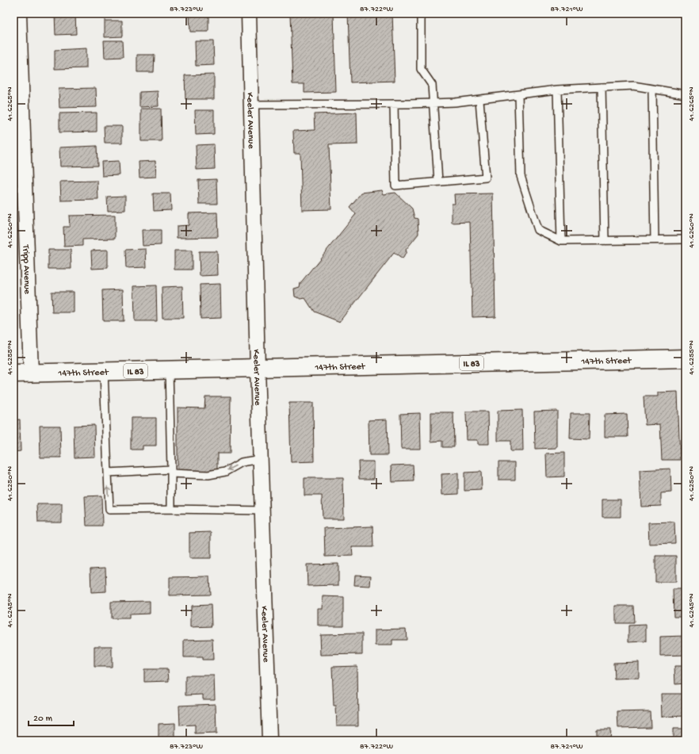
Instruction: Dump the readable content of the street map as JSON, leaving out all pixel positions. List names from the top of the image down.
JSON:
{
  "streets": {
    "main road": ["147th Street", "IL 83"],
    "street": ["Keeler Avenue", "Tripp Avenue"]
  },
  "crossings": [
    ["Keeler Avenue", "147th Street"],
    ["Tripp Avenue", "147th Street"]
  ],
  "scale_bar": "20 m",
  "coordinates": [
    "87.723°W",
    "87.722°W",
    "87.721°W",
    "41.6265°N",
    "41.6260°N",
    "41.6255°N",
    "41.6250°N",
    "41.6245°N"
  ]
}
